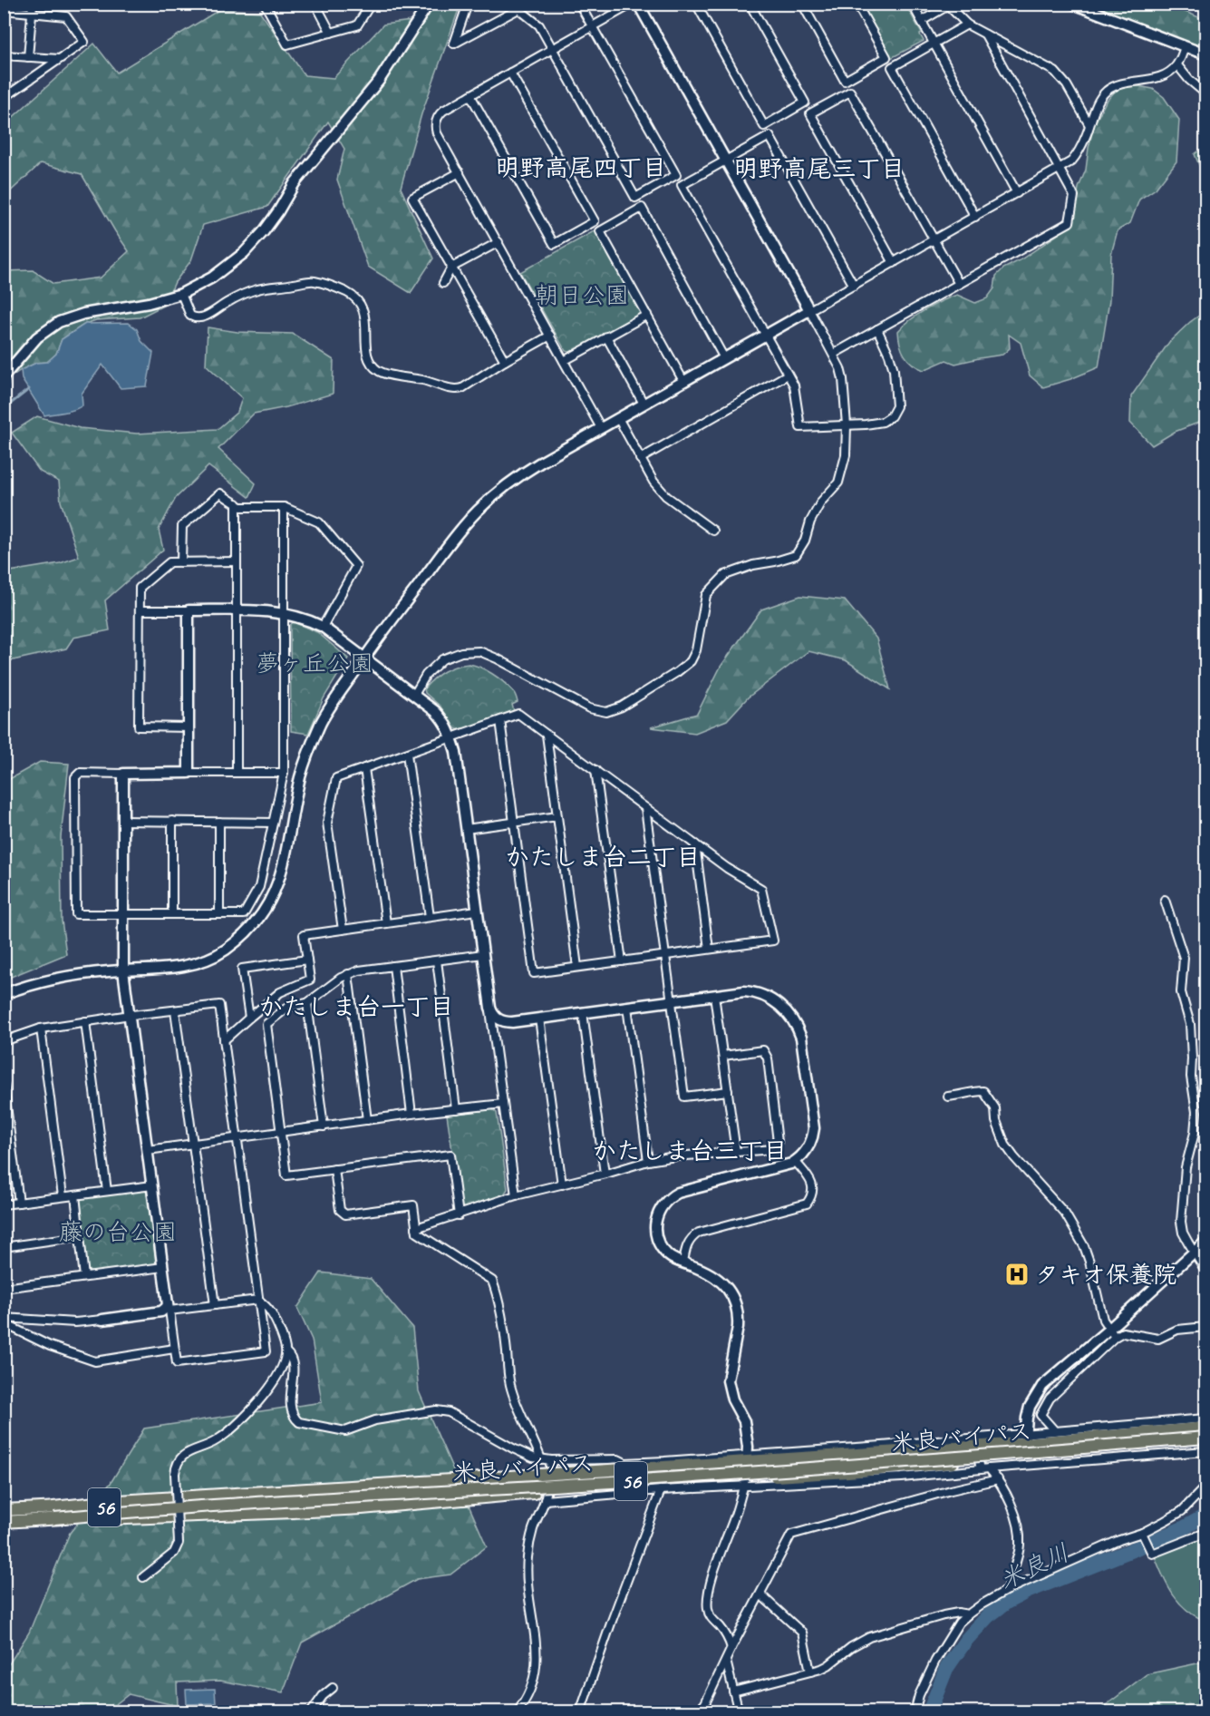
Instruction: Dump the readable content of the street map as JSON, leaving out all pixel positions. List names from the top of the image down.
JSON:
{
  "streets": {
    "main road": ["米良バイパス", "56"]
  },
  "districts": [
    "明野高尾四丁目",
    "明野高尾三丁目",
    "かたしま台二丁目",
    "かたしま台一丁目",
    "かたしま台三丁目"
  ],
  "water": ["米良川"],
  "parks": ["朝日公園", "夢ヶ丘公園", "藤の台公園"],
  "places": {
    "hospital": ["タキオ保養院"]
  }
}
